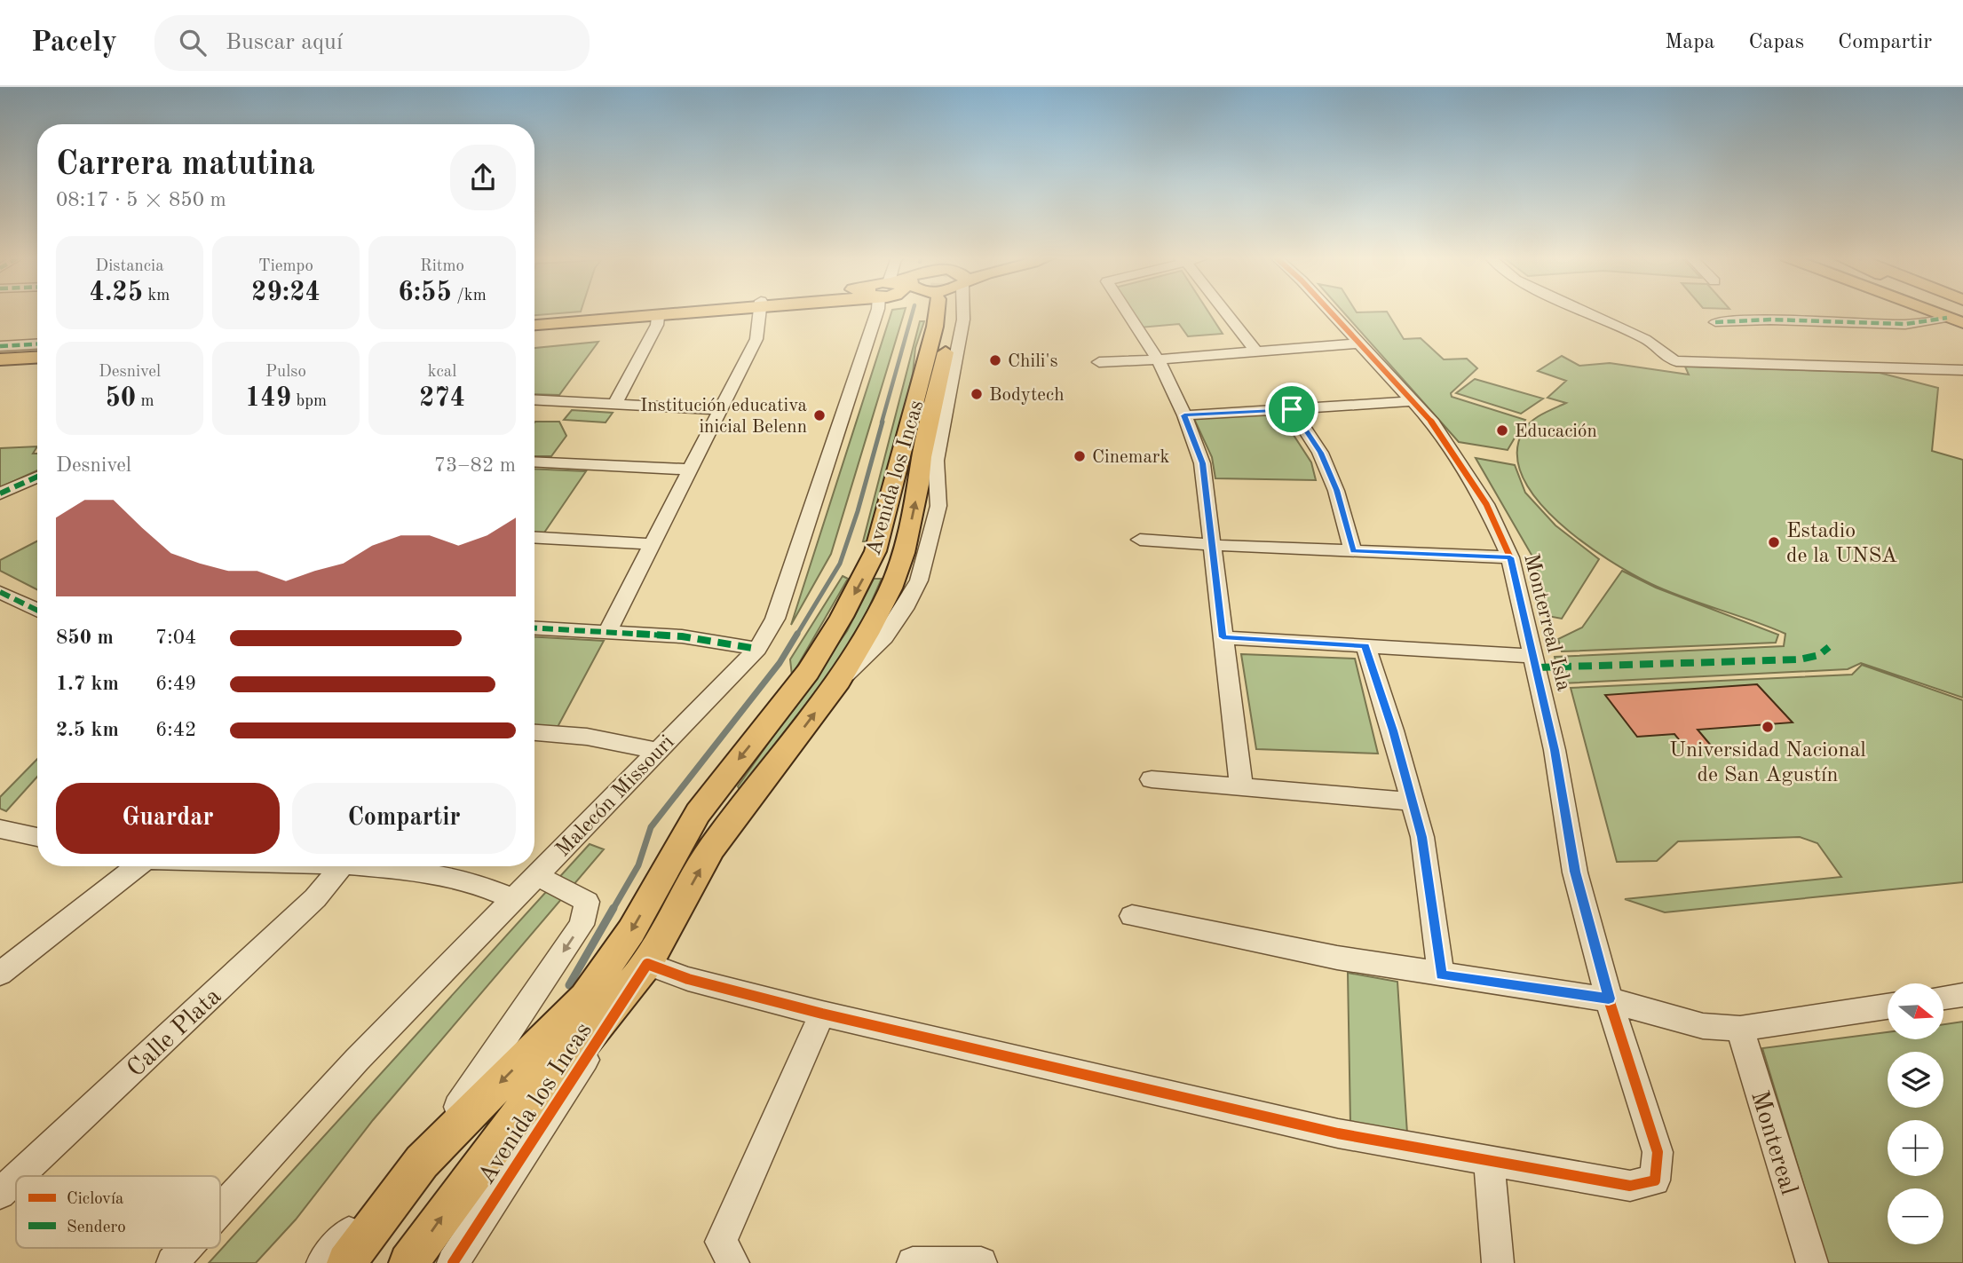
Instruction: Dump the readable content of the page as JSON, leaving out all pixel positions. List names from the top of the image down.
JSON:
{
  "streets": {
    "main road": ["Avenida los Incas"],
    "street": [
      "Monterreal Isla",
      "Malecón Missouri",
      "Calle Plata",
      "Montereal"
    ]
  },
  "places": [
    "Chili's",
    "Bodytech",
    "Institución educativa inicial Belenn",
    "Educación",
    "Cinemark",
    "Estadio de la UNSA",
    "Universidad Nacional de San Agustín"
  ],
  "legend": ["Ciclovía", "Sendero"],
  "north": "right",
  "page": {
    "header": "Pacely",
    "search": "Buscar aquí",
    "nav": ["Mapa", "Capas", "Compartir"],
    "heading": ["Carrera matutina", "08:17 · 5 × 850 m"],
    "stats": [
      ["Distancia", "4.25 km"],
      ["Tiempo", "29:24"],
      ["Ritmo", "6:55 /km"],
      ["Desnivel", "50 m"],
      ["Pulso", "149 bpm"],
      ["kcal", "274"]
    ],
    "chart": ["Desnivel", "73–82 m"],
    "list": [
      {
        "name": "850 m",
        "note": "7:04"
      },
      {
        "name": "1.7 km",
        "note": "6:49"
      },
      {
        "name": "2.5 km",
        "note": "6:42"
      }
    ],
    "buttons": ["Guardar", "Compartir"],
    "map_buttons": ["+", "−"]
  }
}
